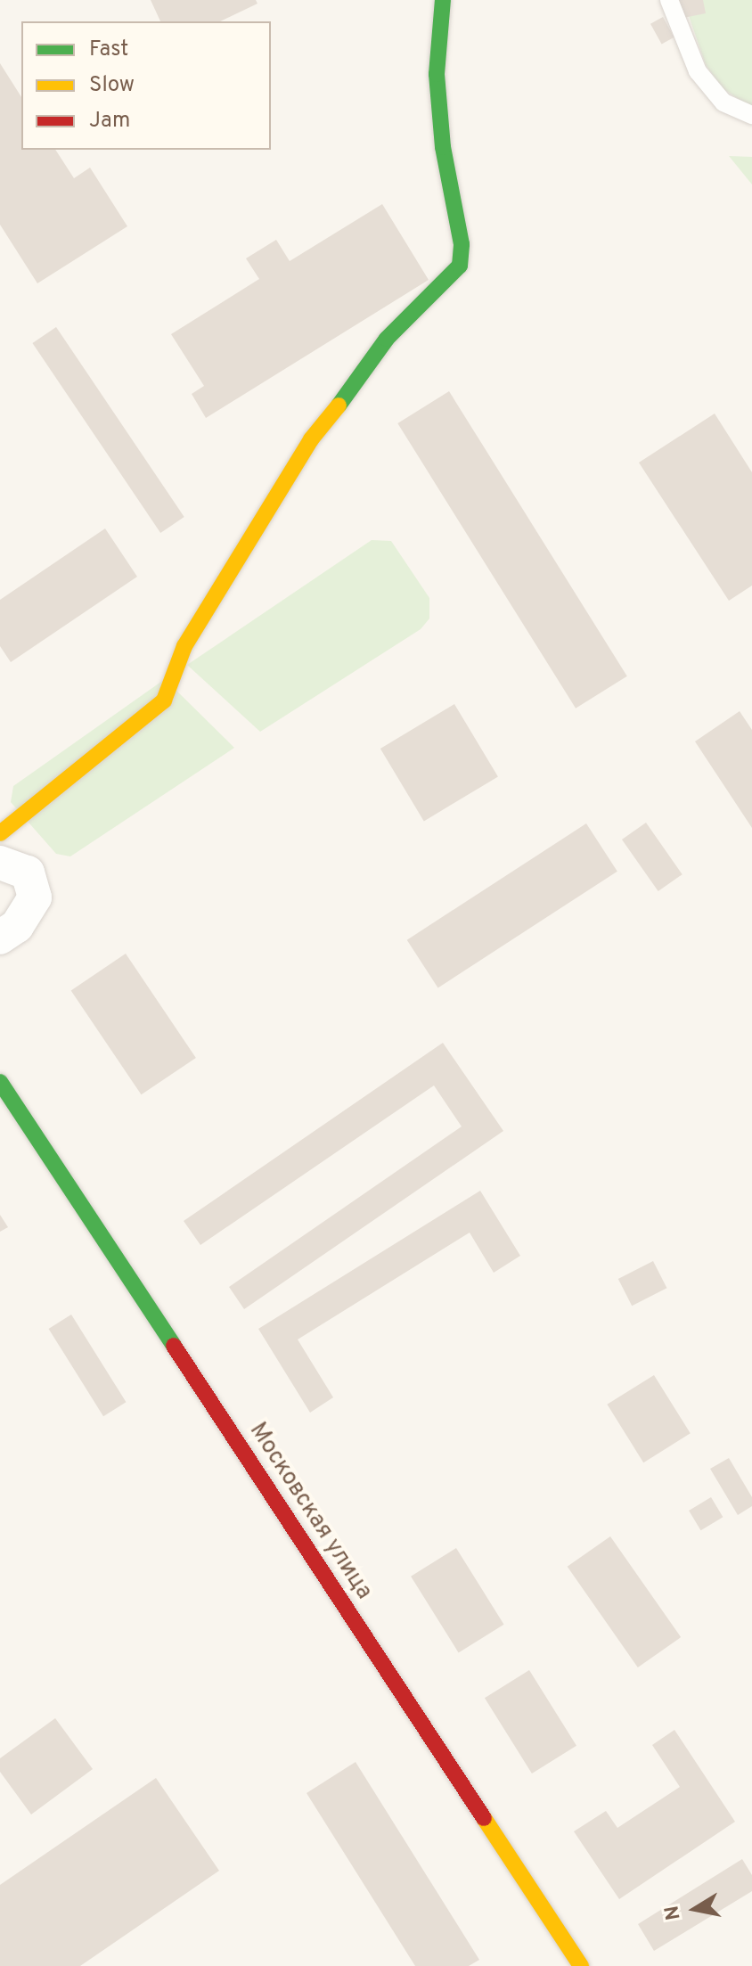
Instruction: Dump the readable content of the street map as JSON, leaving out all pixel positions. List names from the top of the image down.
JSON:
{
  "streets": {
    "street": ["Московская улица"]
  },
  "legend": ["Fast", "Slow", "Jam"],
  "north": "left"
}
